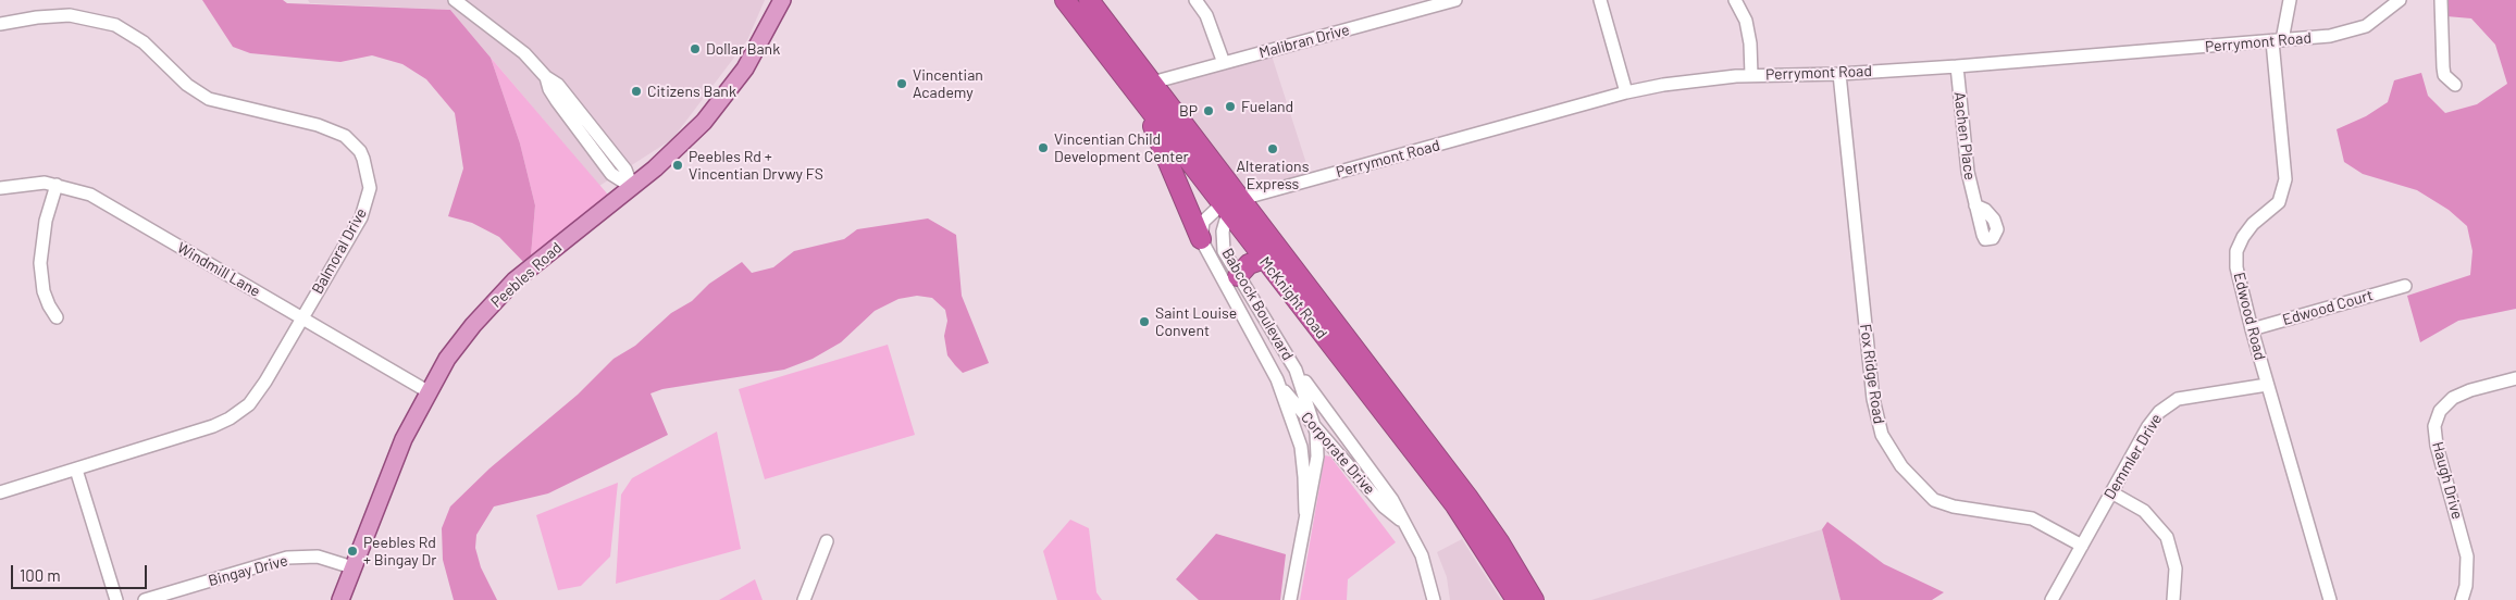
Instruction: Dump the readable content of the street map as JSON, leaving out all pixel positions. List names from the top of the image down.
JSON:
{
  "streets": {
    "highway": ["McKnight Road"],
    "main road": ["Peebles Road"],
    "street": [
      "Malibran Drive",
      "Perrymont Road",
      "Aachen Place",
      "Balmoral Drive",
      "Windmill Lane",
      "Babcock Boulevard",
      "Edwood Court",
      "Edwood Road",
      "Fox Ridge Road",
      "Corporate Drive",
      "Demmler Drive",
      "Haugh Drive",
      "Bingay Drive"
    ]
  },
  "crossings": [
    ["Malibran Drive", "McKnight Road"],
    ["Perrymont Road", "Aachen Place"],
    ["Perrymont Road", "McKnight Road"],
    ["Perrymont Road", "Babcock Boulevard"],
    ["Perrymont Road", "Edwood Road"],
    ["Perrymont Road", "Fox Ridge Road"],
    ["Balmoral Drive", "Windmill Lane"],
    ["Windmill Lane", "Peebles Road"],
    ["Peebles Road", "Bingay Drive"],
    ["McKnight Road", "Babcock Boulevard"],
    ["Babcock Boulevard", "Corporate Drive"],
    ["Edwood Court", "Edwood Road"],
    ["Edwood Road", "Demmler Drive"],
    ["Fox Ridge Road", "Demmler Drive"]
  ],
  "places": [
    "Dollar Bank",
    "Vincentian Academy",
    "Citizens Bank",
    "Fueland",
    "BP",
    "Vincentian Child Development Center",
    "Alterations Express",
    "Peebles Rd + Vincentian Drvwy FS",
    "Saint Louise Convent",
    "Peebles Rd + Bingay Dr"
  ],
  "scale_bar": "100 m"
}
